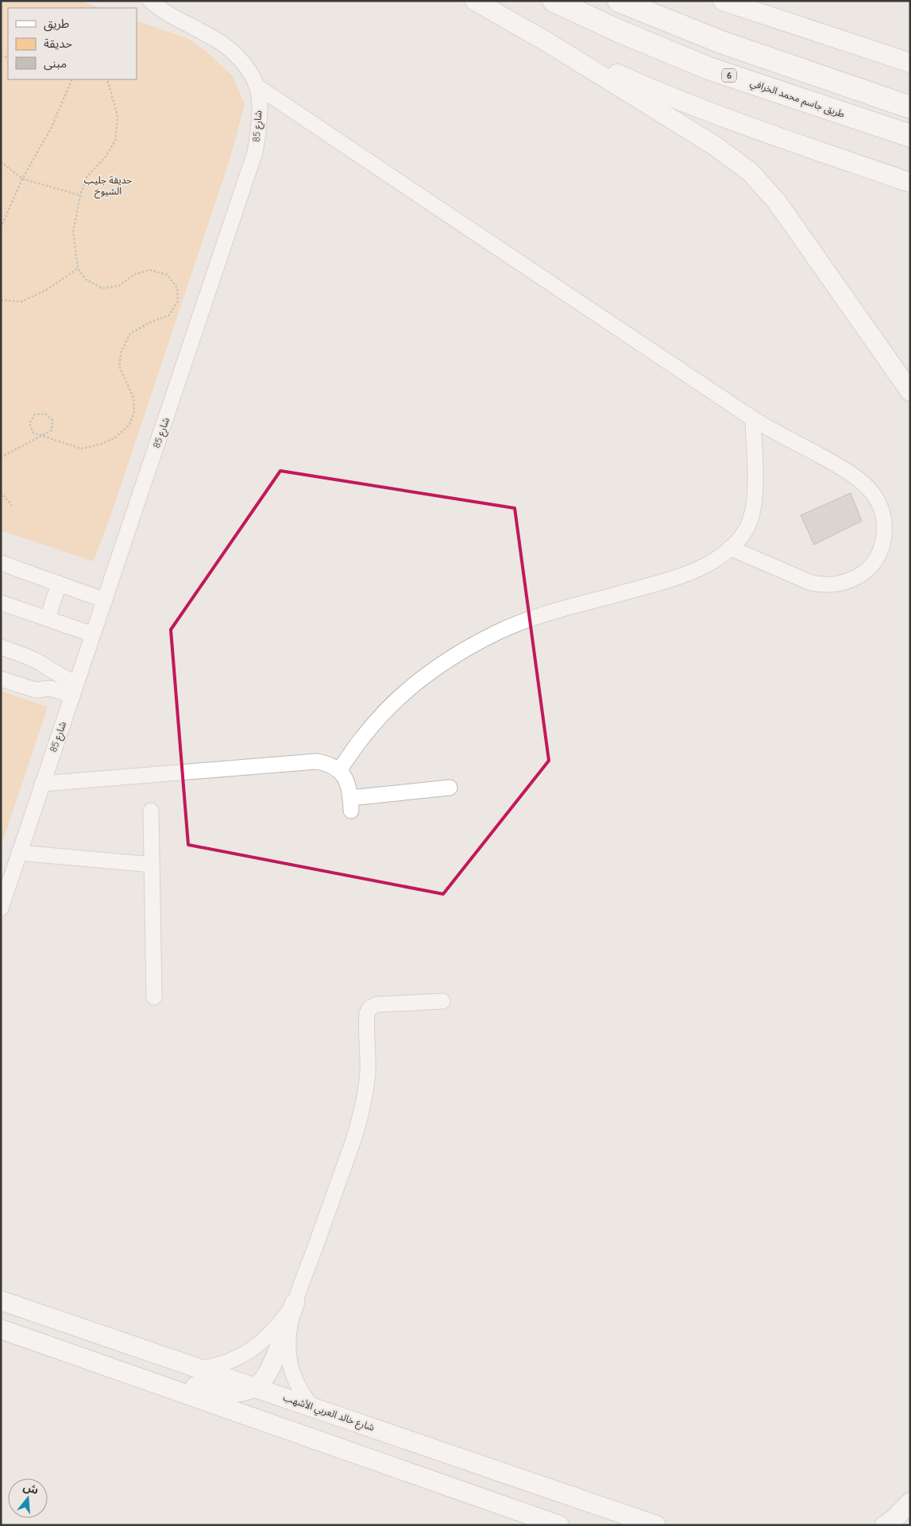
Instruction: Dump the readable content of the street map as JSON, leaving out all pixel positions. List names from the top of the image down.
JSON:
{
  "streets": {
    "highway": ["6", "طريق جاسم محمد الخرافي"],
    "main road": ["شارع خالد العربي الأشهب"],
    "street": ["شارع 85"]
  },
  "parks": ["حديقة جليب الشيوخ"],
  "legend": ["طريق", "حديقة", "مبنى"],
  "north": "top"
}
